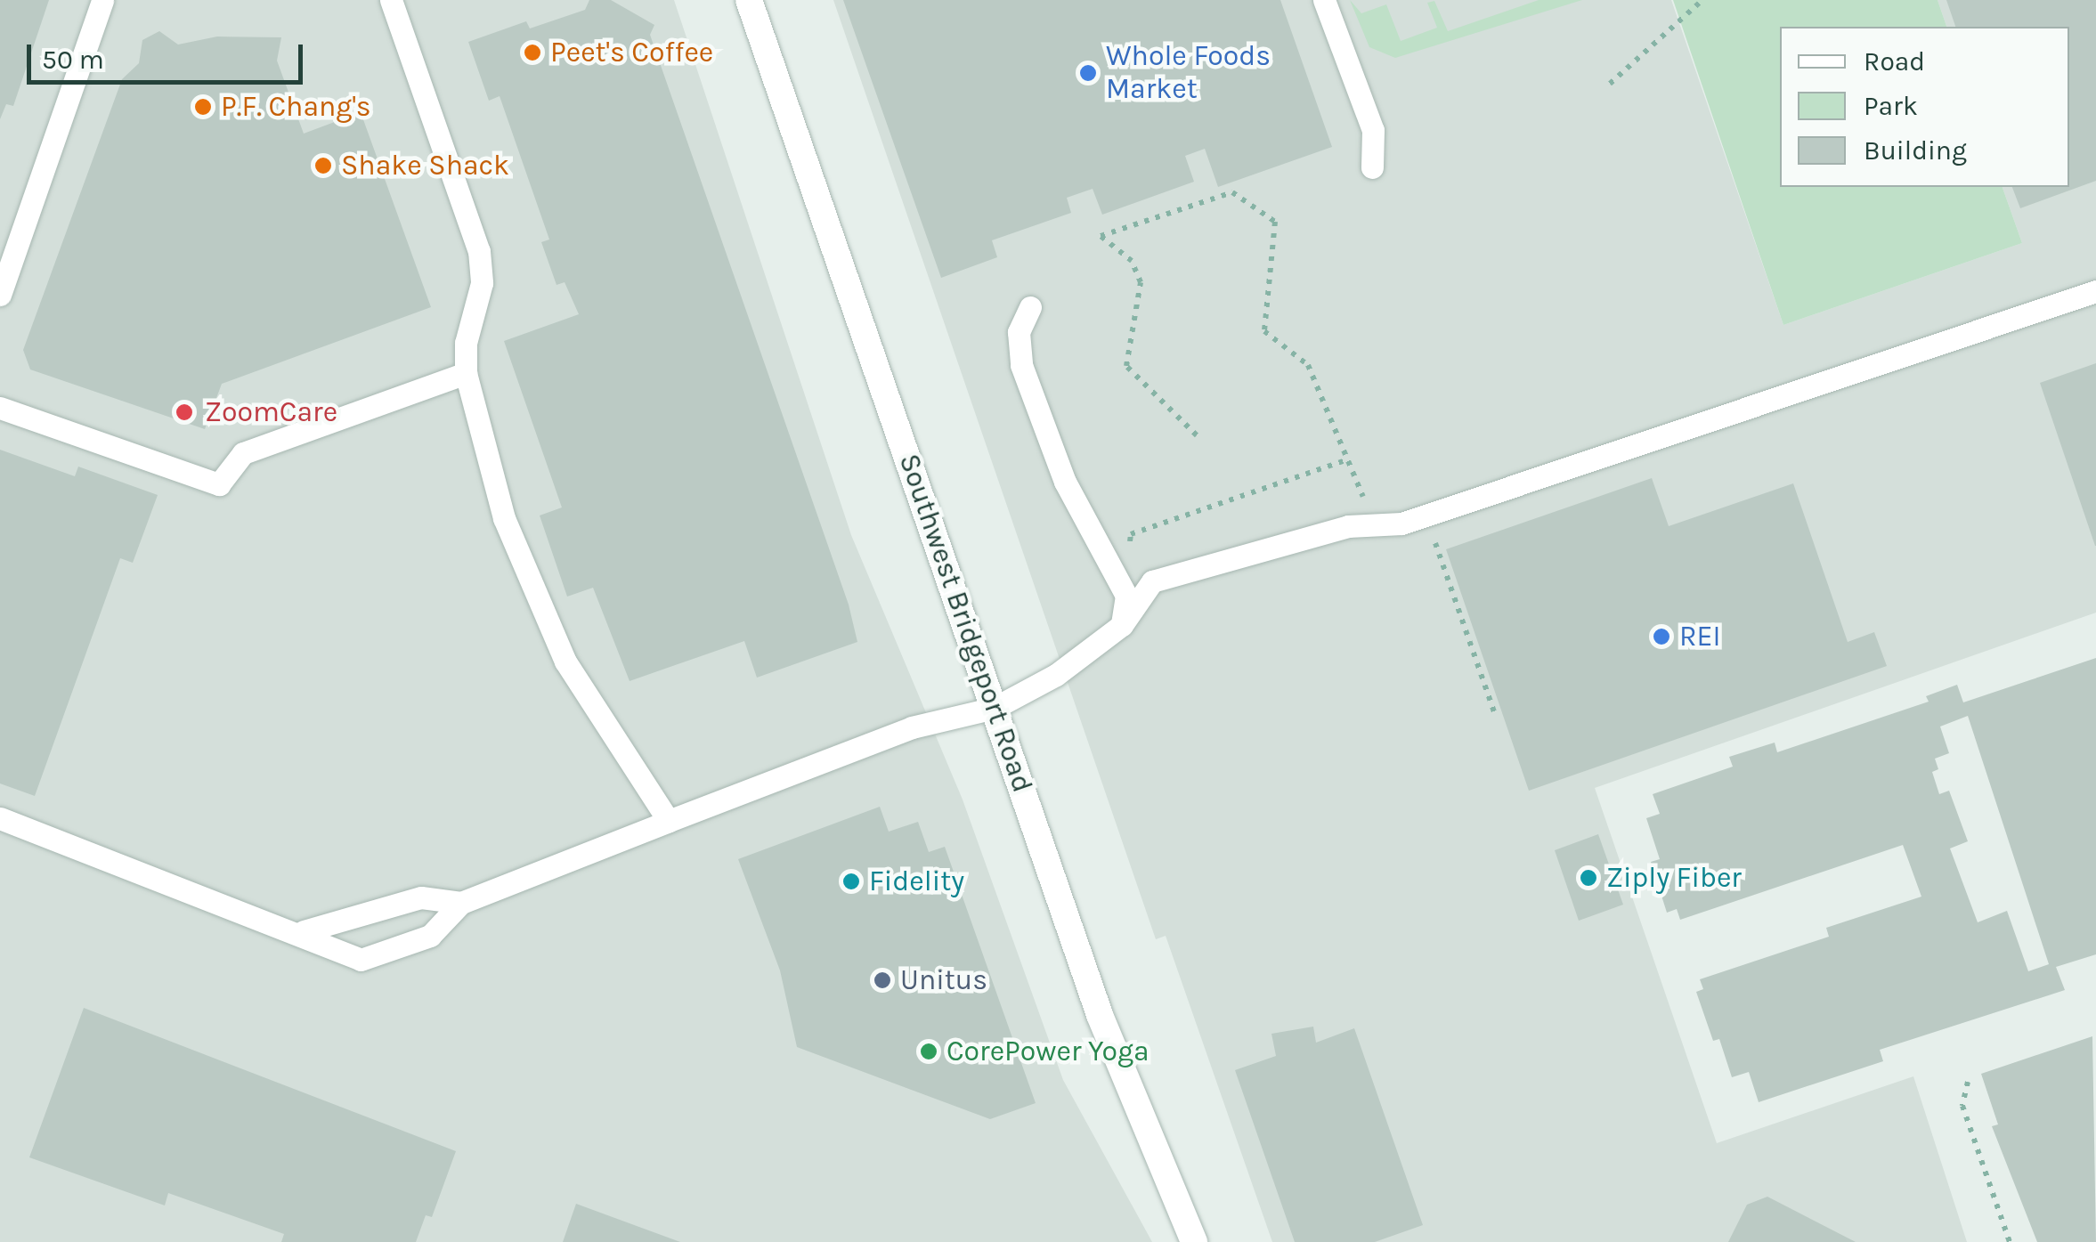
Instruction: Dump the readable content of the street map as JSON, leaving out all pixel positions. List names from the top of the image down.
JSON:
{
  "streets": {
    "street": ["Southwest Bridgeport Road"]
  },
  "places": [
    "Peet's Coffee",
    "Whole Foods Market",
    "P.F. Chang's",
    "Shake Shack",
    "ZoomCare",
    "REI",
    "Ziply Fiber",
    "Fidelity",
    "Unitus",
    "CorePower Yoga"
  ],
  "legend": ["Road", "Park", "Building"],
  "scale_bar": "50 m"
}
